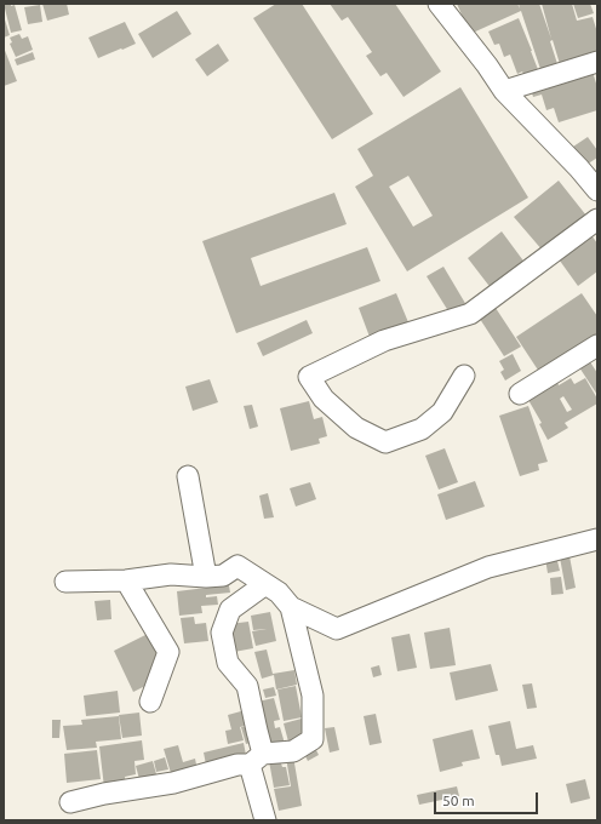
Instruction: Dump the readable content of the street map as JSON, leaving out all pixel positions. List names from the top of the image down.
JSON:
{
  "scale_bar": "50 m"
}
